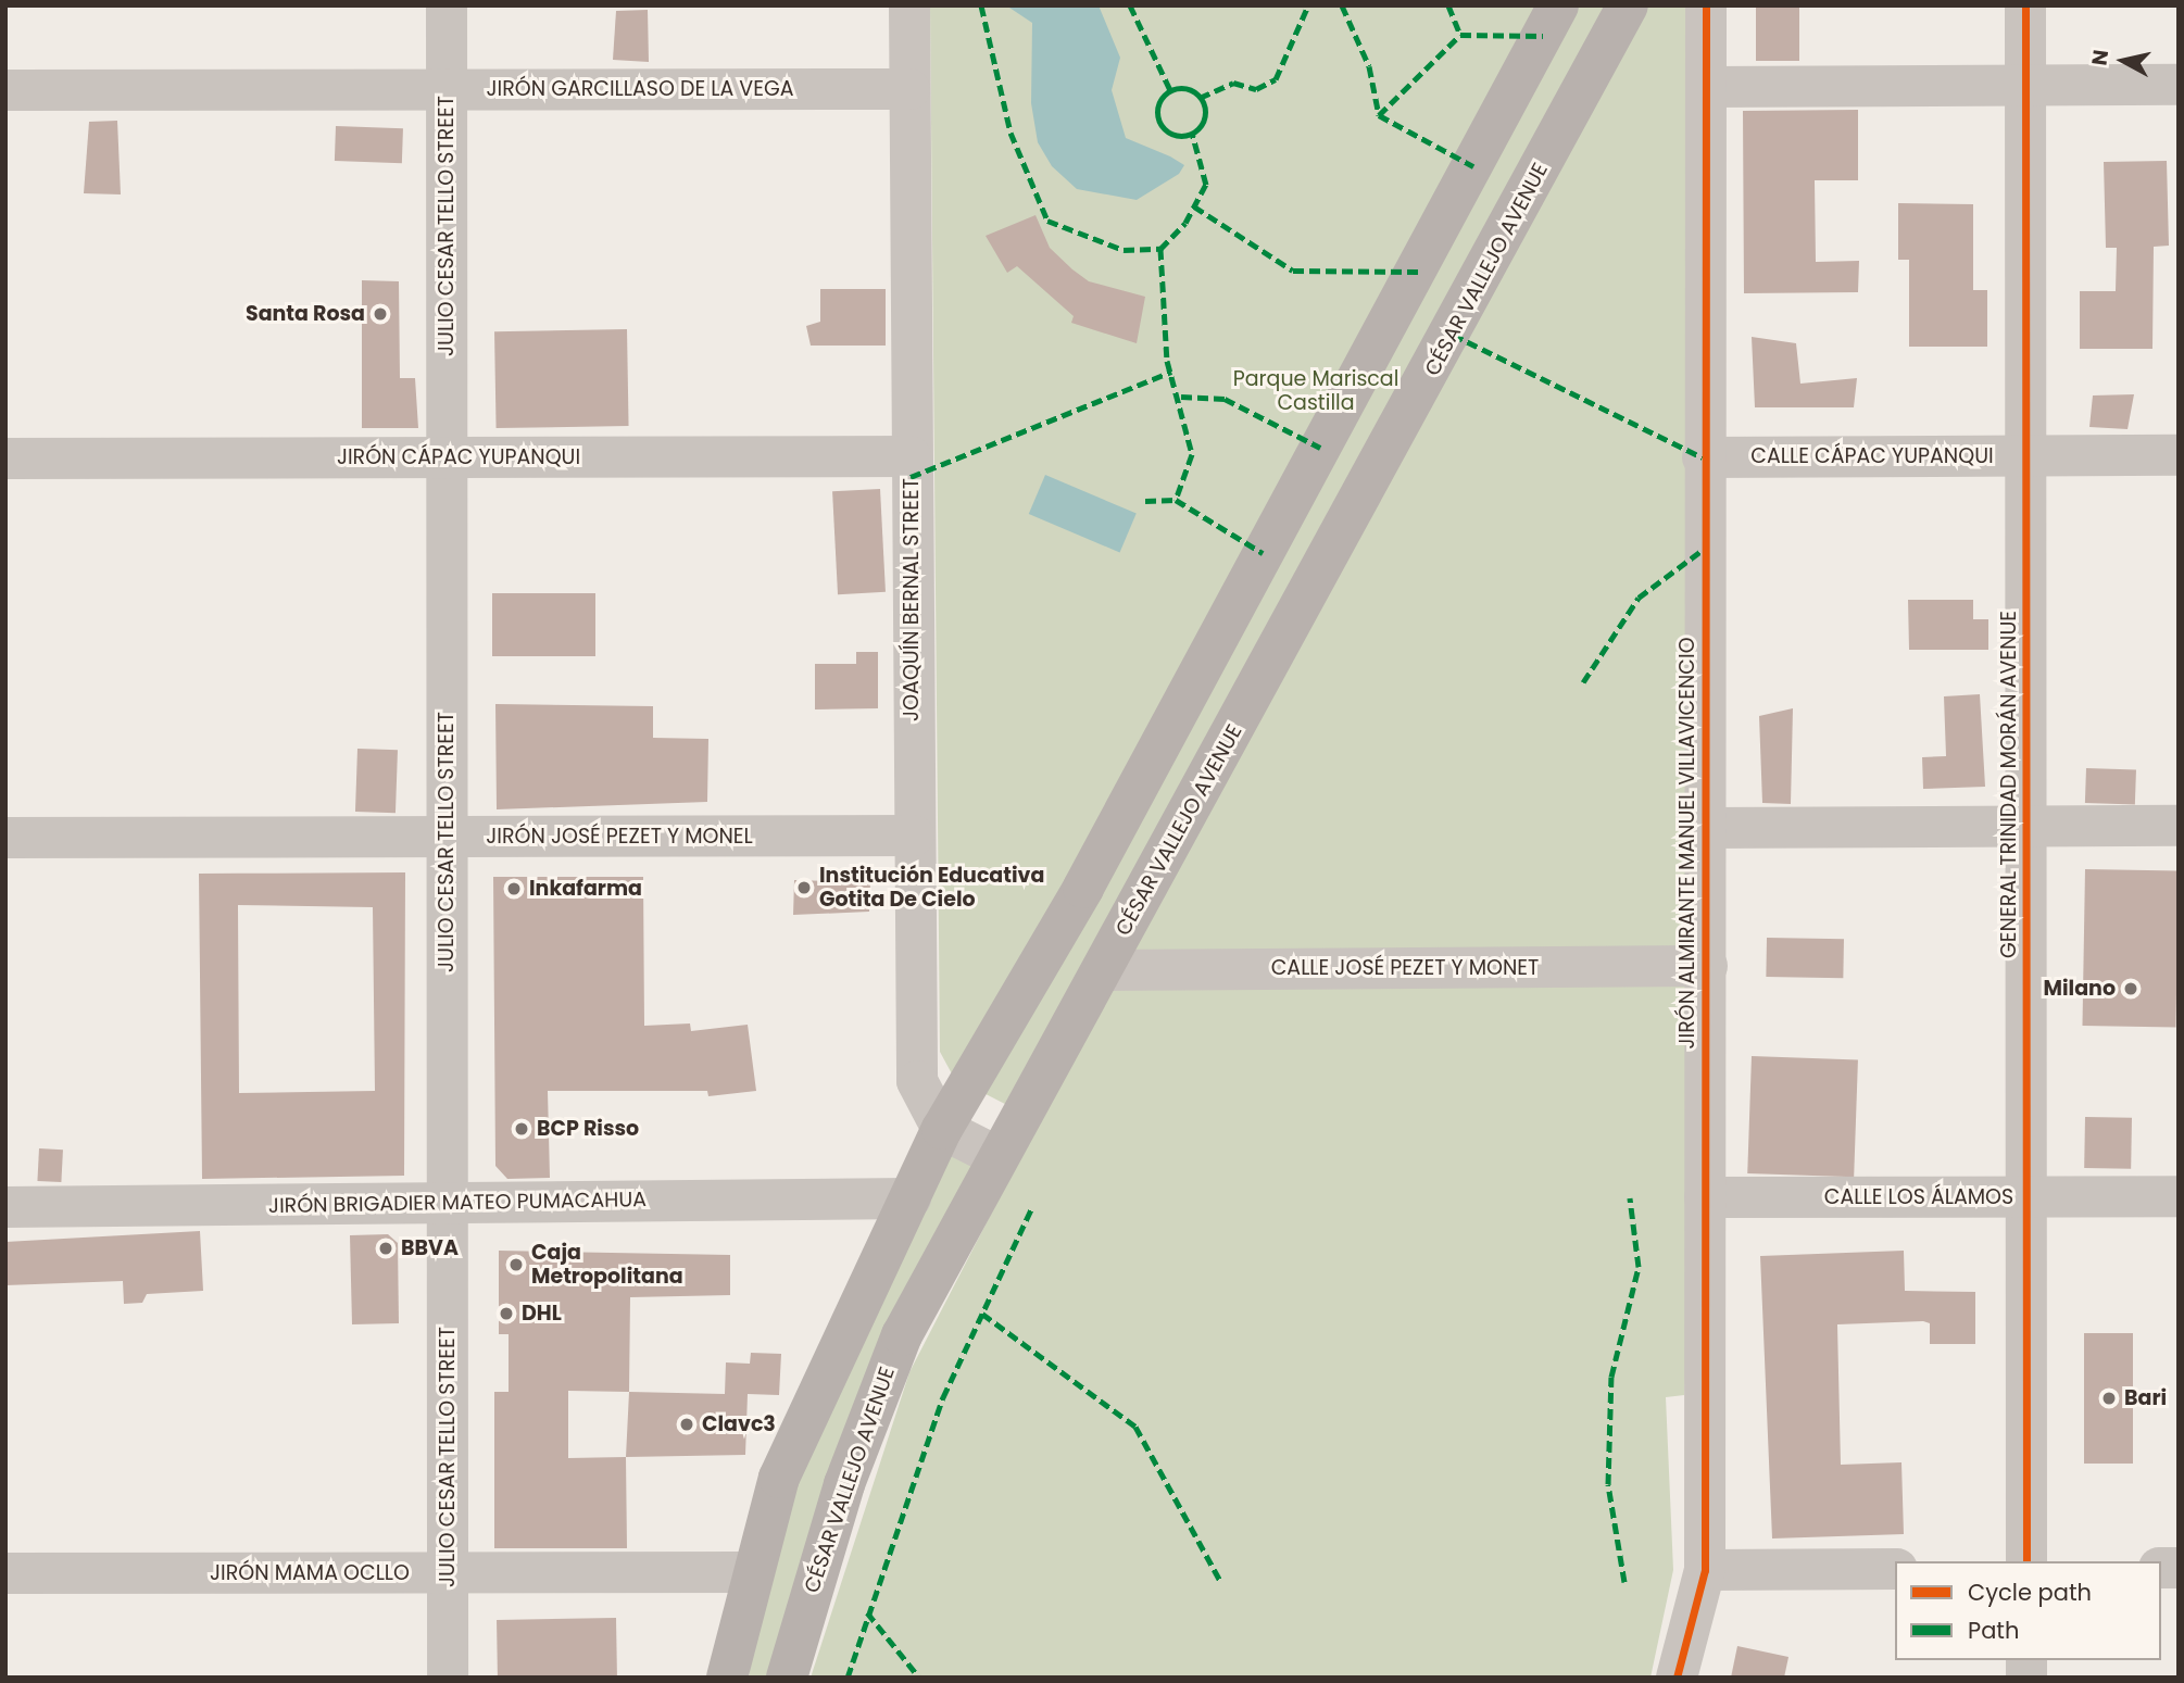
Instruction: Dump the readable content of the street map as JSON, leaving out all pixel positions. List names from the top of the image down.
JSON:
{
  "streets": {
    "main road": ["CÉSAR VALLEJO AVENUE"],
    "street": [
      "JIRÓN GARCILLASO DE LA VEGA",
      "JULIO CESAR TELLO STREET",
      "CALLE CÁPAC YUPANQUI",
      "JIRÓN CÁPAC YUPANQUI",
      "JOAQUÍN BERNAL STREET",
      "GENERAL TRINIDAD MORÁN AVENUE",
      "JIRÓN JOSÉ PEZET Y MONEL",
      "JIRÓN ALMIRANTE MANUEL VILLAVICENCIO",
      "CALLE JOSÉ PEZET Y MONET",
      "CALLE LOS ÁLAMOS",
      "JIRÓN BRIGADIER MATEO PUMACAHUA",
      "JIRÓN MAMA OCLLO"
    ]
  },
  "crossings": [
    ["JIRÓN GARCILLASO DE LA VEGA", "JULIO CESAR TELLO STREET"],
    ["JIRÓN GARCILLASO DE LA VEGA", "JOAQUÍN BERNAL STREET"],
    ["JULIO CESAR TELLO STREET", "JIRÓN CÁPAC YUPANQUI"],
    ["JULIO CESAR TELLO STREET", "JIRÓN JOSÉ PEZET Y MONEL"],
    ["JULIO CESAR TELLO STREET", "JIRÓN BRIGADIER MATEO PUMACAHUA"],
    ["JULIO CESAR TELLO STREET", "JIRÓN MAMA OCLLO"],
    ["CÉSAR VALLEJO AVENUE", "CALLE JOSÉ PEZET Y MONET"],
    ["CALLE CÁPAC YUPANQUI", "GENERAL TRINIDAD MORÁN AVENUE"],
    ["CALLE CÁPAC YUPANQUI", "JIRÓN ALMIRANTE MANUEL VILLAVICENCIO"],
    ["JIRÓN CÁPAC YUPANQUI", "JOAQUÍN BERNAL STREET"],
    ["JOAQUÍN BERNAL STREET", "JIRÓN JOSÉ PEZET Y MONEL"],
    ["GENERAL TRINIDAD MORÁN AVENUE", "CALLE LOS ÁLAMOS"],
    ["JIRÓN ALMIRANTE MANUEL VILLAVICENCIO", "CALLE JOSÉ PEZET Y MONET"],
    ["JIRÓN ALMIRANTE MANUEL VILLAVICENCIO", "CALLE LOS ÁLAMOS"]
  ],
  "parks": ["Parque Mariscal Castilla"],
  "places": [
    "Santa Rosa",
    "Institución Educativa Gotita De Cielo",
    "Inkafarma",
    "Milano",
    "BCP Risso",
    "BBVA",
    "Caja Metropolitana",
    "DHL",
    "Bari",
    "Clavc3"
  ],
  "legend": ["Cycle path", "Path"],
  "north": "left"
}
